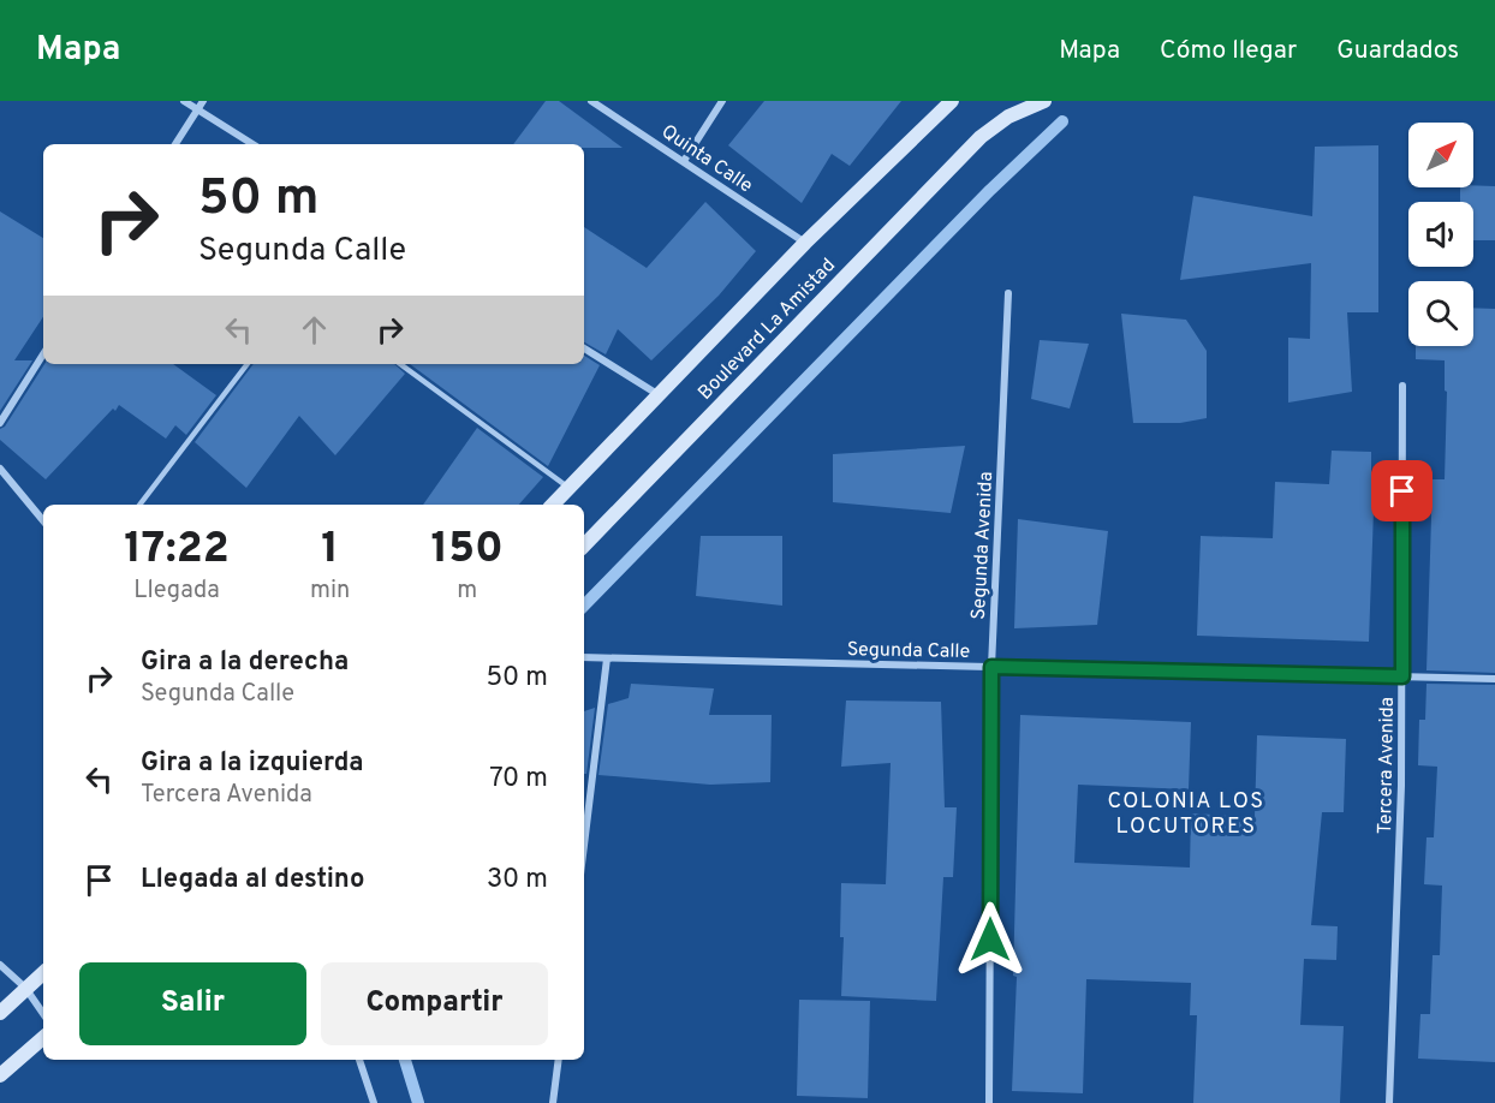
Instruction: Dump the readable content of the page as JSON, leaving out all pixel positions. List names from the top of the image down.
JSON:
{
  "streets": {
    "street": [
      "Quinta Calle",
      "Boulevard La Amistad",
      "Segunda Avenida",
      "Segunda Calle",
      "Tercera Avenida"
    ]
  },
  "crossings": [
    ["Quinta Calle", "Boulevard La Amistad"],
    ["Segunda Avenida", "Segunda Calle"],
    ["Segunda Calle", "Tercera Avenida"]
  ],
  "districts": ["COLONIA LOS LOCUTORES"],
  "north": "top right",
  "page": {
    "header": "Mapa",
    "nav": ["Mapa", "Cómo llegar", "Guardados"],
    "turn": ["50 m", "Segunda Calle"],
    "eta": [
      "17:22",
      "Llegada",
      "1",
      "min",
      "150",
      "m"
    ],
    "list": [
      {
        "name": "Gira a la derecha",
        "note": "Segunda Calle",
        "value": "50 m"
      },
      {
        "name": "Gira a la izquierda",
        "note": "Tercera Avenida",
        "value": "70 m"
      },
      {
        "name": "Llegada al destino",
        "value": "30 m"
      }
    ],
    "buttons": ["Salir", "Compartir"]
  }
}
